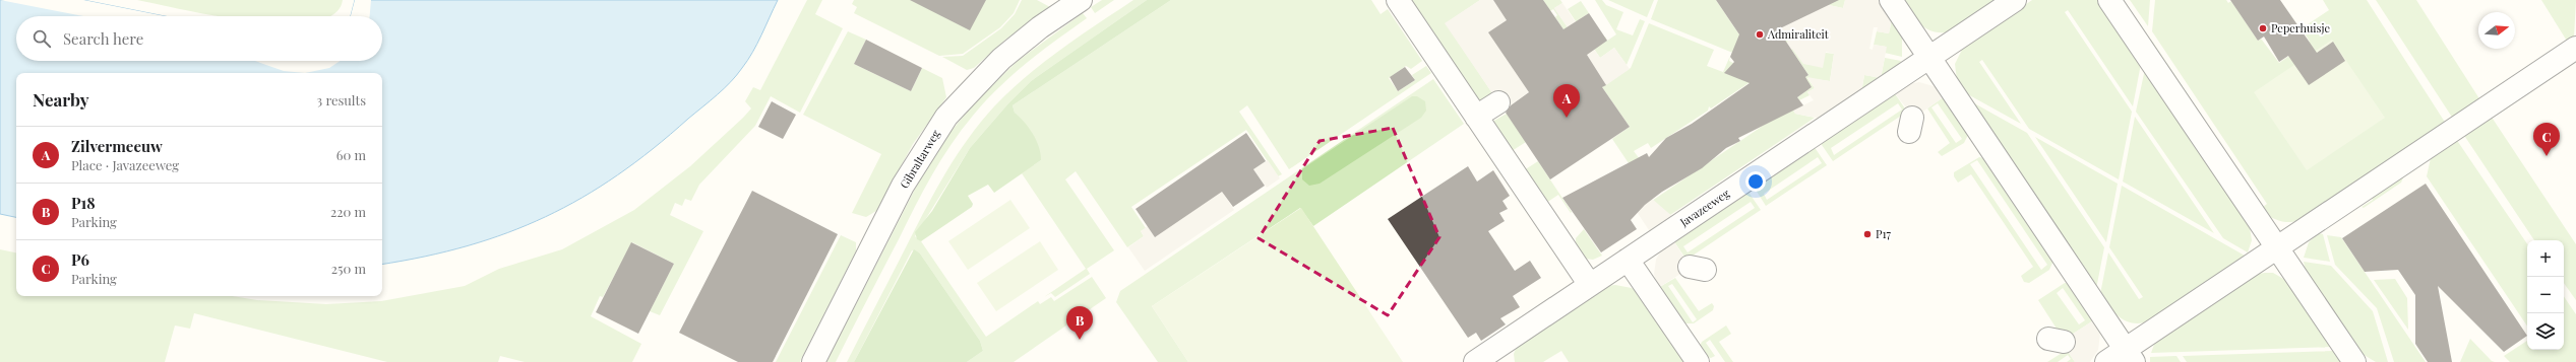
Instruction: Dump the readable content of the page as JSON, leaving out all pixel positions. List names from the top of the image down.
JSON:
{
  "streets": {
    "street": ["Gibraltarweg", "Javazeeweg"]
  },
  "places": ["Peperhuisje", "Admiraliteit", "P17"],
  "north": "right",
  "page": {
    "search": "Search here",
    "heading": ["Nearby", "3 results"],
    "pins": ["A", "C", "B"],
    "list": [
      {
        "mark": "A",
        "name": "Zilvermeeuw",
        "note": "Place · Javazeeweg",
        "value": "60 m"
      },
      {
        "mark": "B",
        "name": "P18",
        "note": "Parking",
        "value": "220 m"
      },
      {
        "mark": "C",
        "name": "P6",
        "note": "Parking",
        "value": "250 m"
      }
    ],
    "map_buttons": ["+", "−"]
  }
}
